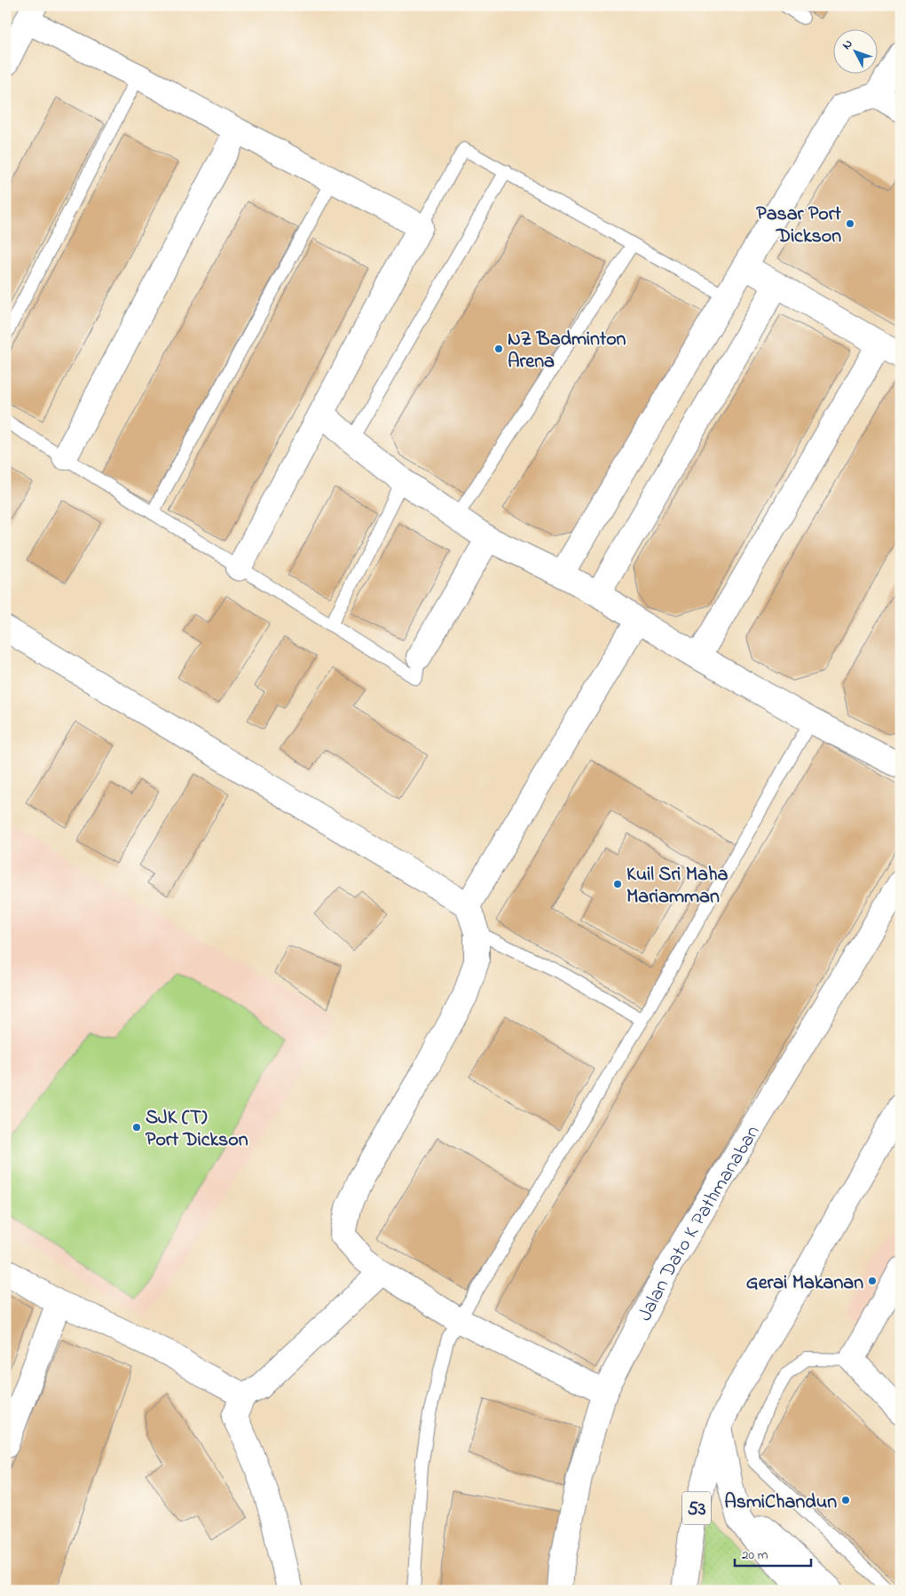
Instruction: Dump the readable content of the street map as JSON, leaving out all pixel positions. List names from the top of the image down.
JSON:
{
  "streets": {
    "street": ["Jalan Dato K Pathmanaban", "53"]
  },
  "places": [
    "Pasar Port Dickson",
    "NZ Badminton Arena",
    "Kuil Sri Maha Mariamman",
    "SJK (T) Port Dickson",
    "Gerai Makanan",
    "AsmiChandun"
  ],
  "scale_bar": "20 m",
  "north": "top left"
}
